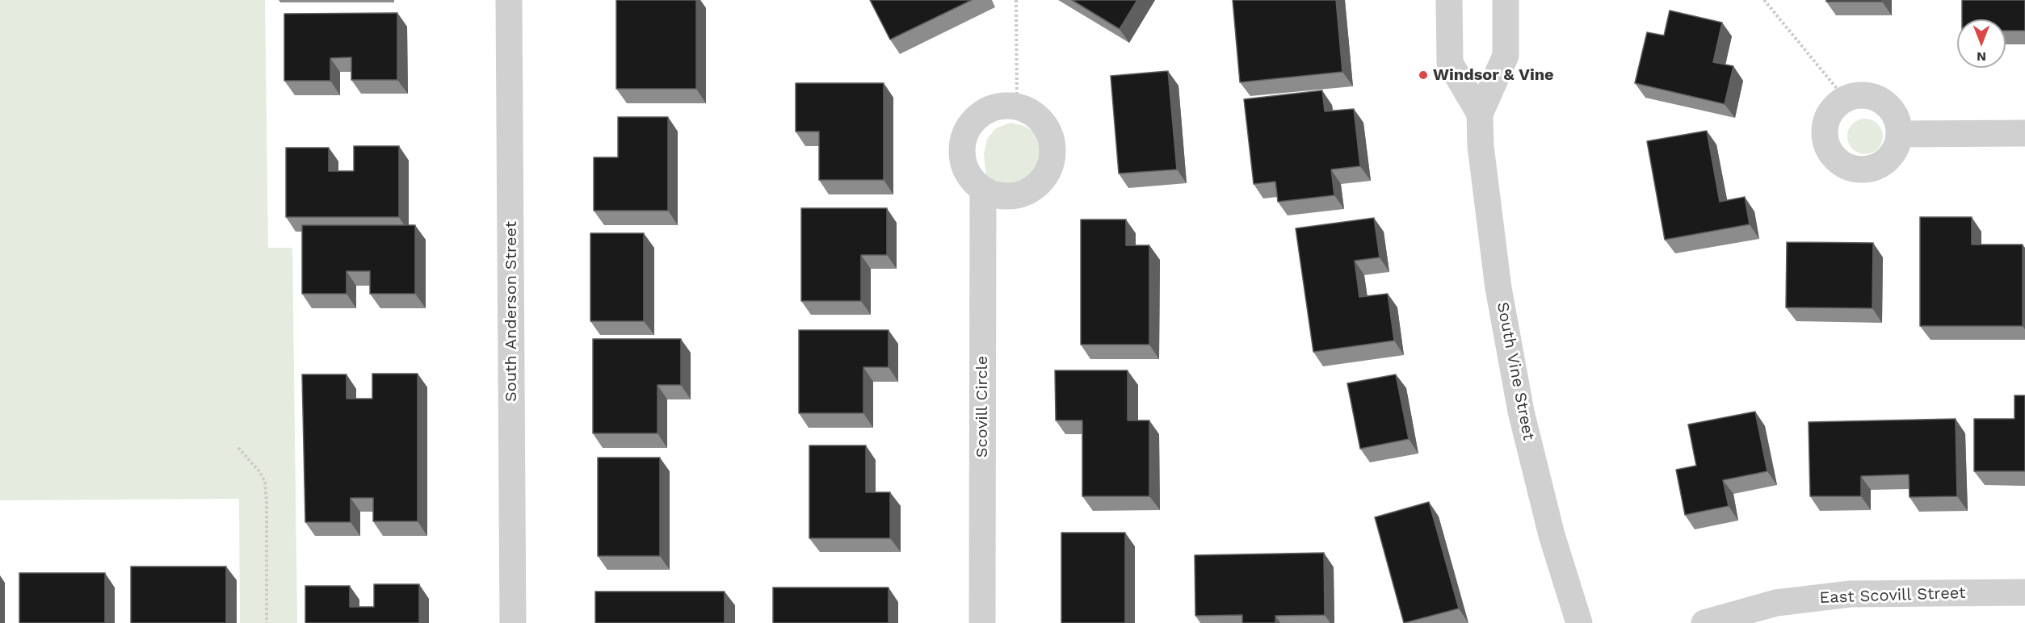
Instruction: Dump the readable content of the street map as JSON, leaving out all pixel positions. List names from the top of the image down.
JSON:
{
  "streets": {
    "street": [
      "South Anderson Street",
      "South Vine Street",
      "Scovill Circle",
      "East Scovill Street"
    ]
  },
  "places": ["Windsor & Vine"],
  "north": "bottom"
}
